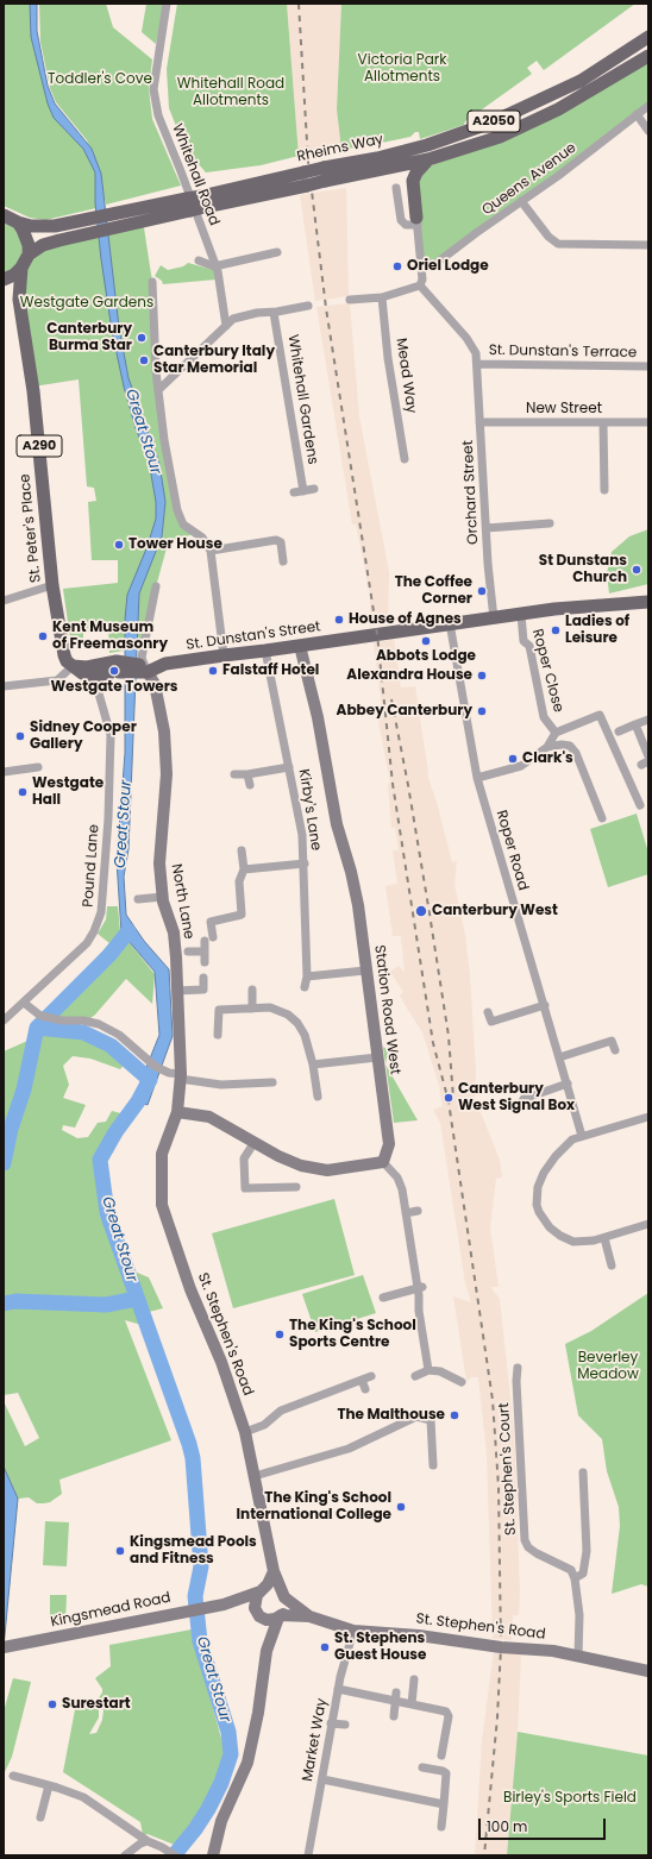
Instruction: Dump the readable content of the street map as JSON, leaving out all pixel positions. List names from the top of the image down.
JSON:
{
  "streets": {
    "main road": [
      "A2050",
      "Rheims Way",
      "A290",
      "St. Peter's Place",
      "St. Dunstan's Street",
      "North Lane",
      "Station Road West",
      "St. Stephen's Road",
      "Kingsmead Road"
    ],
    "street": [
      "Whitehall Road",
      "Queens Avenue",
      "St. Dunstan's Terrace",
      "Mead Way",
      "Whitehall Gardens",
      "New Street",
      "Orchard Street",
      "Roper Close",
      "Kirby's Lane",
      "Roper Road",
      "Pound Lane",
      "St. Stephen's Court",
      "Market Way"
    ]
  },
  "crossings": [
    ["St. Dunstan's Terrace", "Orchard Street"],
    ["New Street", "Orchard Street"],
    ["Orchard Street", "St. Dunstan's Street"],
    ["St. Dunstan's Street", "Roper Close"],
    ["St. Dunstan's Street", "Kirby's Lane"],
    ["St. Dunstan's Street", "Roper Road"],
    ["St. Dunstan's Street", "North Lane"],
    ["St. Dunstan's Street", "Station Road West"],
    ["Roper Close", "Roper Road"],
    ["North Lane", "St. Stephen's Road"],
    ["St. Stephen's Road", "Kingsmead Road"],
    ["St. Stephen's Road", "Market Way"]
  ],
  "water": ["Great Stour"],
  "parks": [
    "Victoria Park Allotments",
    "Toddler's Cove",
    "Whitehall Road Allotments",
    "Westgate Gardens",
    "Beverley Meadow",
    "Birley's Sports Field"
  ],
  "places": [
    "Oriel Lodge",
    "Canterbury Burma Star",
    "Canterbury Italy Star Memorial",
    "Tower House",
    "St Dunstans Church",
    "The Coffee Corner",
    "House of Agnes",
    "Ladies of Leisure",
    "Kent Museum of Freemasonry",
    "Abbots Lodge",
    "Westgate Towers",
    "Falstaff Hotel",
    "Alexandra House",
    "Abbey Canterbury",
    "Sidney Cooper Gallery",
    "Clark's",
    "Westgate Hall",
    "Canterbury West",
    "Canterbury West Signal Box",
    "The King's School Sports Centre",
    "The Malthouse",
    "The King's School International College",
    "Kingsmead Pools and Fitness",
    "St. Stephens Guest House",
    "Surestart"
  ],
  "scale_bar": "100 m"
}
